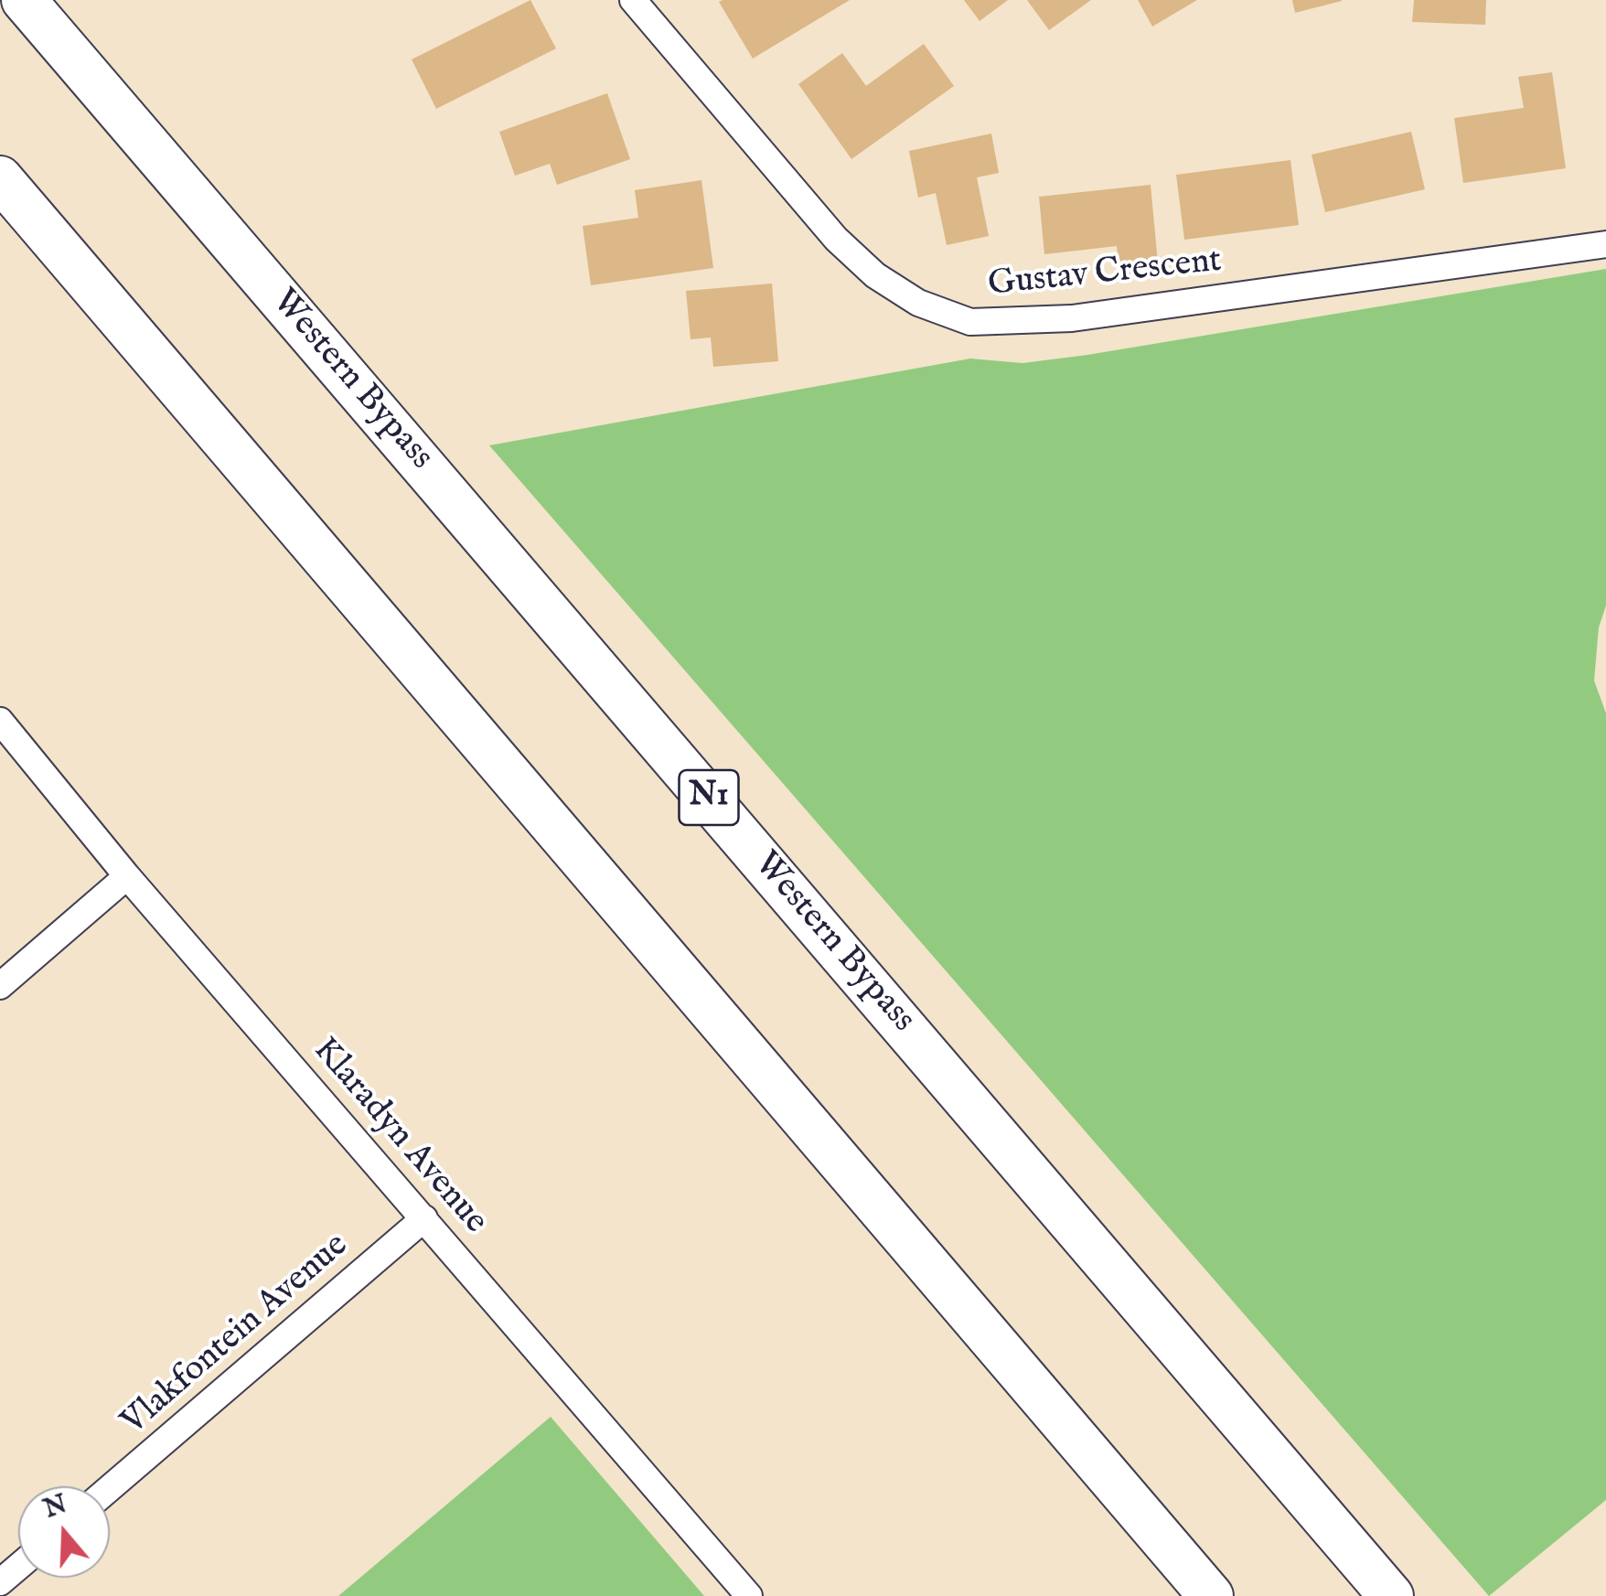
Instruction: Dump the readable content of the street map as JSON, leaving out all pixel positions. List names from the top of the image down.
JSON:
{
  "streets": {
    "highway": ["Western Bypass", "N1"],
    "street": ["Gustav Crescent", "Klaradyn Avenue", "Vlakfontein Avenue"]
  },
  "crossings": [
    ["Klaradyn Avenue", "Vlakfontein Avenue"]
  ],
  "north": "top"
}
